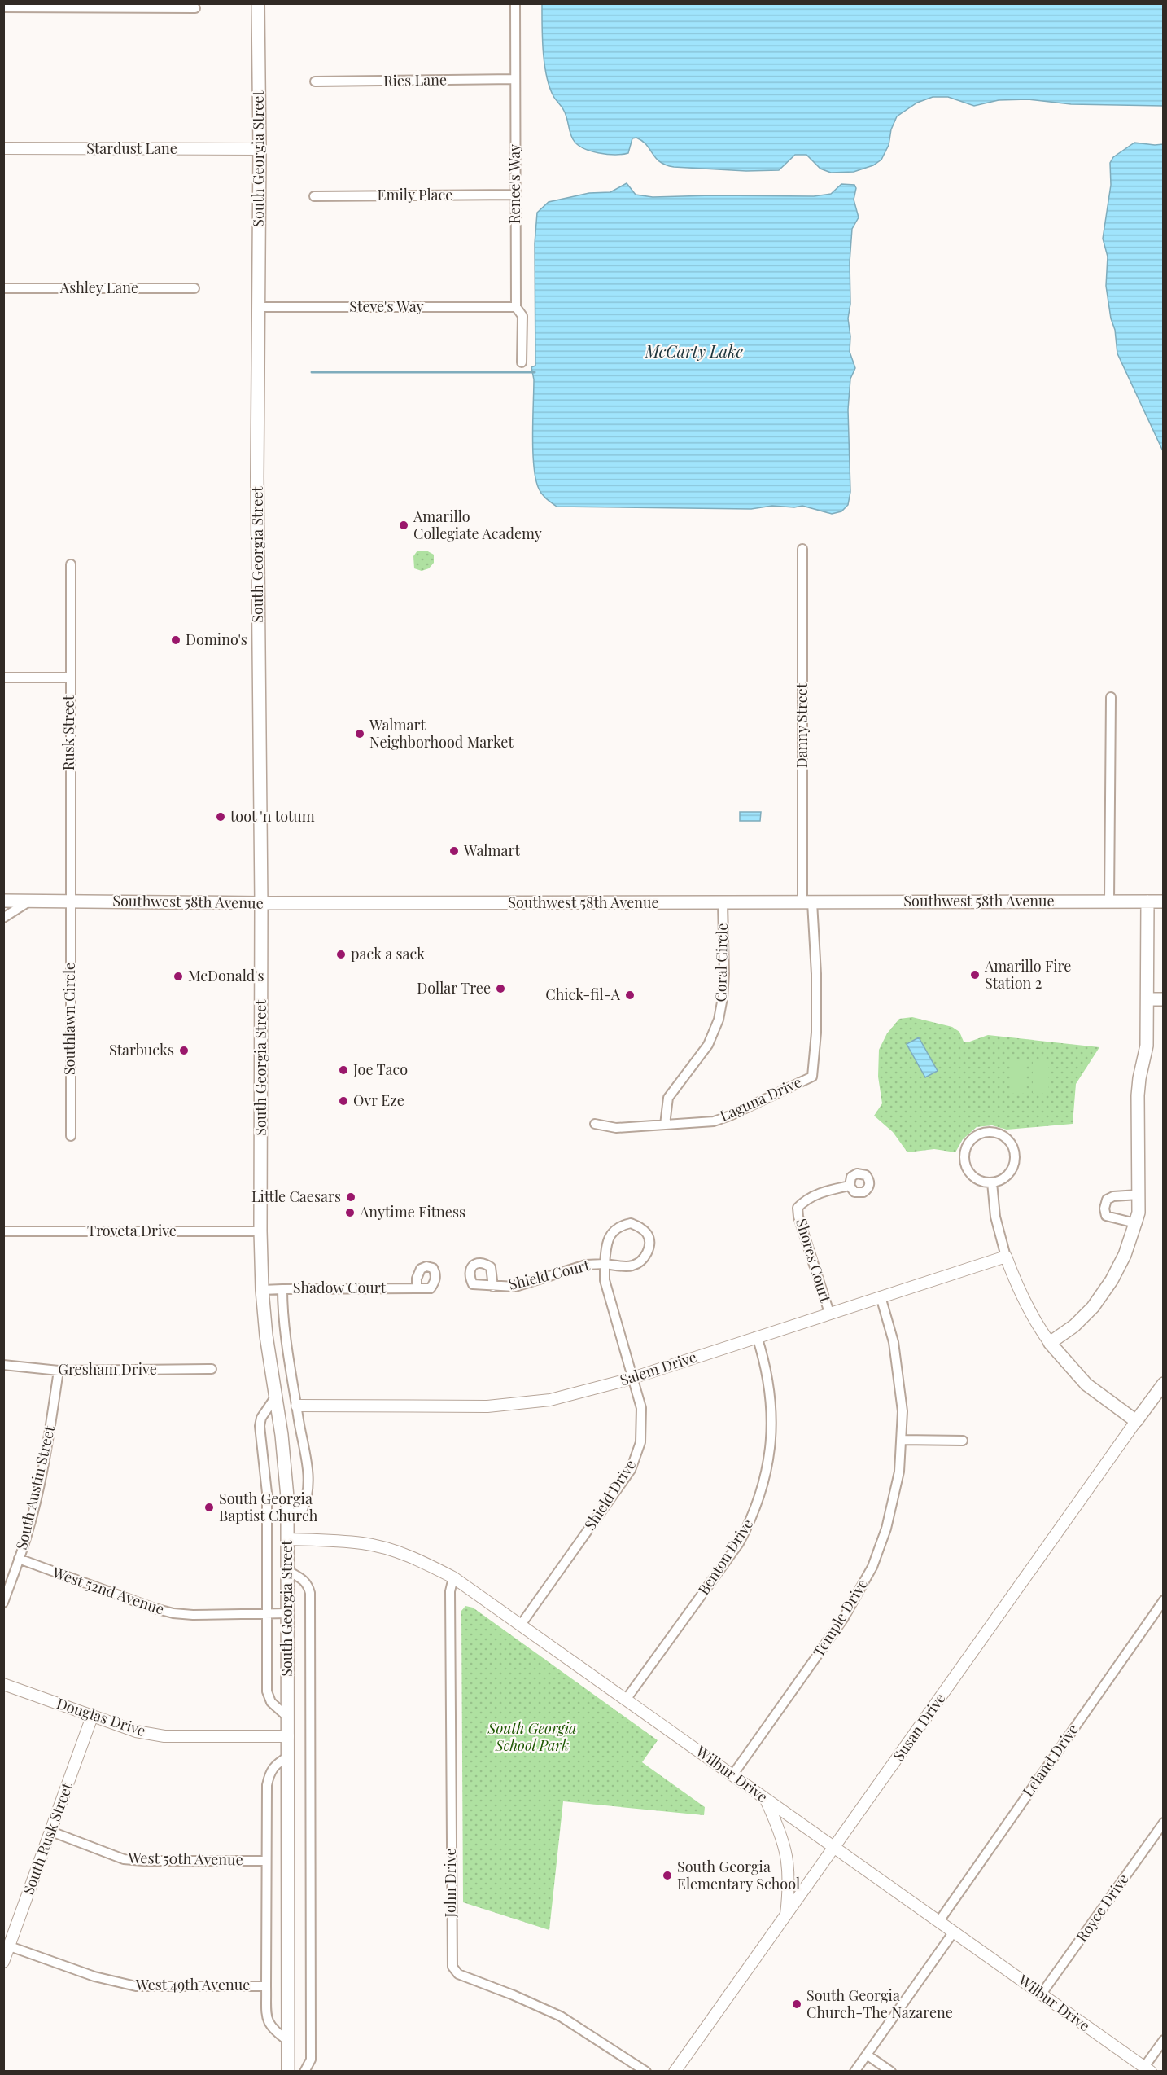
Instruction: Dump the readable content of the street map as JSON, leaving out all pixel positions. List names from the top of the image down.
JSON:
{
  "streets": {
    "main road": ["South Georgia Street", "Southwest 58th Avenue", "Susan Drive"],
    "street": [
      "Ries Lane",
      "Stardust Lane",
      "Renee's Way",
      "Emily Place",
      "Ashley Lane",
      "Steve's Way",
      "Danny Street",
      "Rusk Street",
      "Coral Circle",
      "Southlawn Circle",
      "Laguna Drive",
      "Troveta Drive",
      "Shores Court",
      "Shield Court",
      "Shadow Court",
      "Salem Drive",
      "Gresham Drive",
      "South Austin Street",
      "Shield Drive",
      "Benton Drive",
      "West 52nd Avenue",
      "Temple Drive",
      "Douglas Drive",
      "Leland Drive",
      "Wilbur Drive",
      "South Rusk Street",
      "West 50th Avenue",
      "John Drive",
      "Royce Drive",
      "West 49th Avenue"
    ]
  },
  "crossings": [
    ["Ries Lane", "Renee's Way"],
    ["Stardust Lane", "South Georgia Street"],
    ["South Georgia Street", "Steve's Way"],
    ["South Georgia Street", "Southwest 58th Avenue"],
    ["South Georgia Street", "Troveta Drive"],
    ["South Georgia Street", "Shadow Court"],
    ["South Georgia Street", "West 52nd Avenue"],
    ["South Georgia Street", "Douglas Drive"],
    ["South Georgia Street", "Wilbur Drive"],
    ["Renee's Way", "Emily Place"],
    ["Renee's Way", "Steve's Way"],
    ["Danny Street", "Southwest 58th Avenue"],
    ["Danny Street", "Laguna Drive"],
    ["Rusk Street", "Southwest 58th Avenue"],
    ["Rusk Street", "Southlawn Circle"],
    ["Southwest 58th Avenue", "Coral Circle"],
    ["Southwest 58th Avenue", "Southlawn Circle"],
    ["Southwest 58th Avenue", "Laguna Drive"],
    ["Coral Circle", "Laguna Drive"],
    ["Shores Court", "Salem Drive"],
    ["Shield Court", "Shield Drive"],
    ["Salem Drive", "Shield Drive"],
    ["Salem Drive", "Benton Drive"],
    ["Salem Drive", "Temple Drive"],
    ["Gresham Drive", "South Austin Street"],
    ["South Austin Street", "West 52nd Avenue"],
    ["Shield Drive", "Wilbur Drive"],
    ["Benton Drive", "Wilbur Drive"],
    ["Temple Drive", "Wilbur Drive"],
    ["Douglas Drive", "South Rusk Street"],
    ["Susan Drive", "Wilbur Drive"],
    ["Leland Drive", "Wilbur Drive"],
    ["Wilbur Drive", "John Drive"],
    ["Wilbur Drive", "Royce Drive"],
    ["South Rusk Street", "West 50th Avenue"],
    ["South Rusk Street", "West 49th Avenue"]
  ],
  "water": ["McCarty Lake"],
  "parks": ["South Georgia School Park"],
  "places": [
    "Amarillo Collegiate Academy",
    "Domino's",
    "Walmart Neighborhood Market",
    "toot 'n totum",
    "Walmart",
    "pack a sack",
    "Amarillo Fire Station 2",
    "McDonald's",
    "Dollar Tree",
    "Chick-fil-A",
    "Starbucks",
    "Joe Taco",
    "Ovr Eze",
    "Little Caesars",
    "Anytime Fitness",
    "South Georgia Baptist Church",
    "South Georgia Elementary School",
    "South Georgia Church-The Nazarene"
  ]
}
